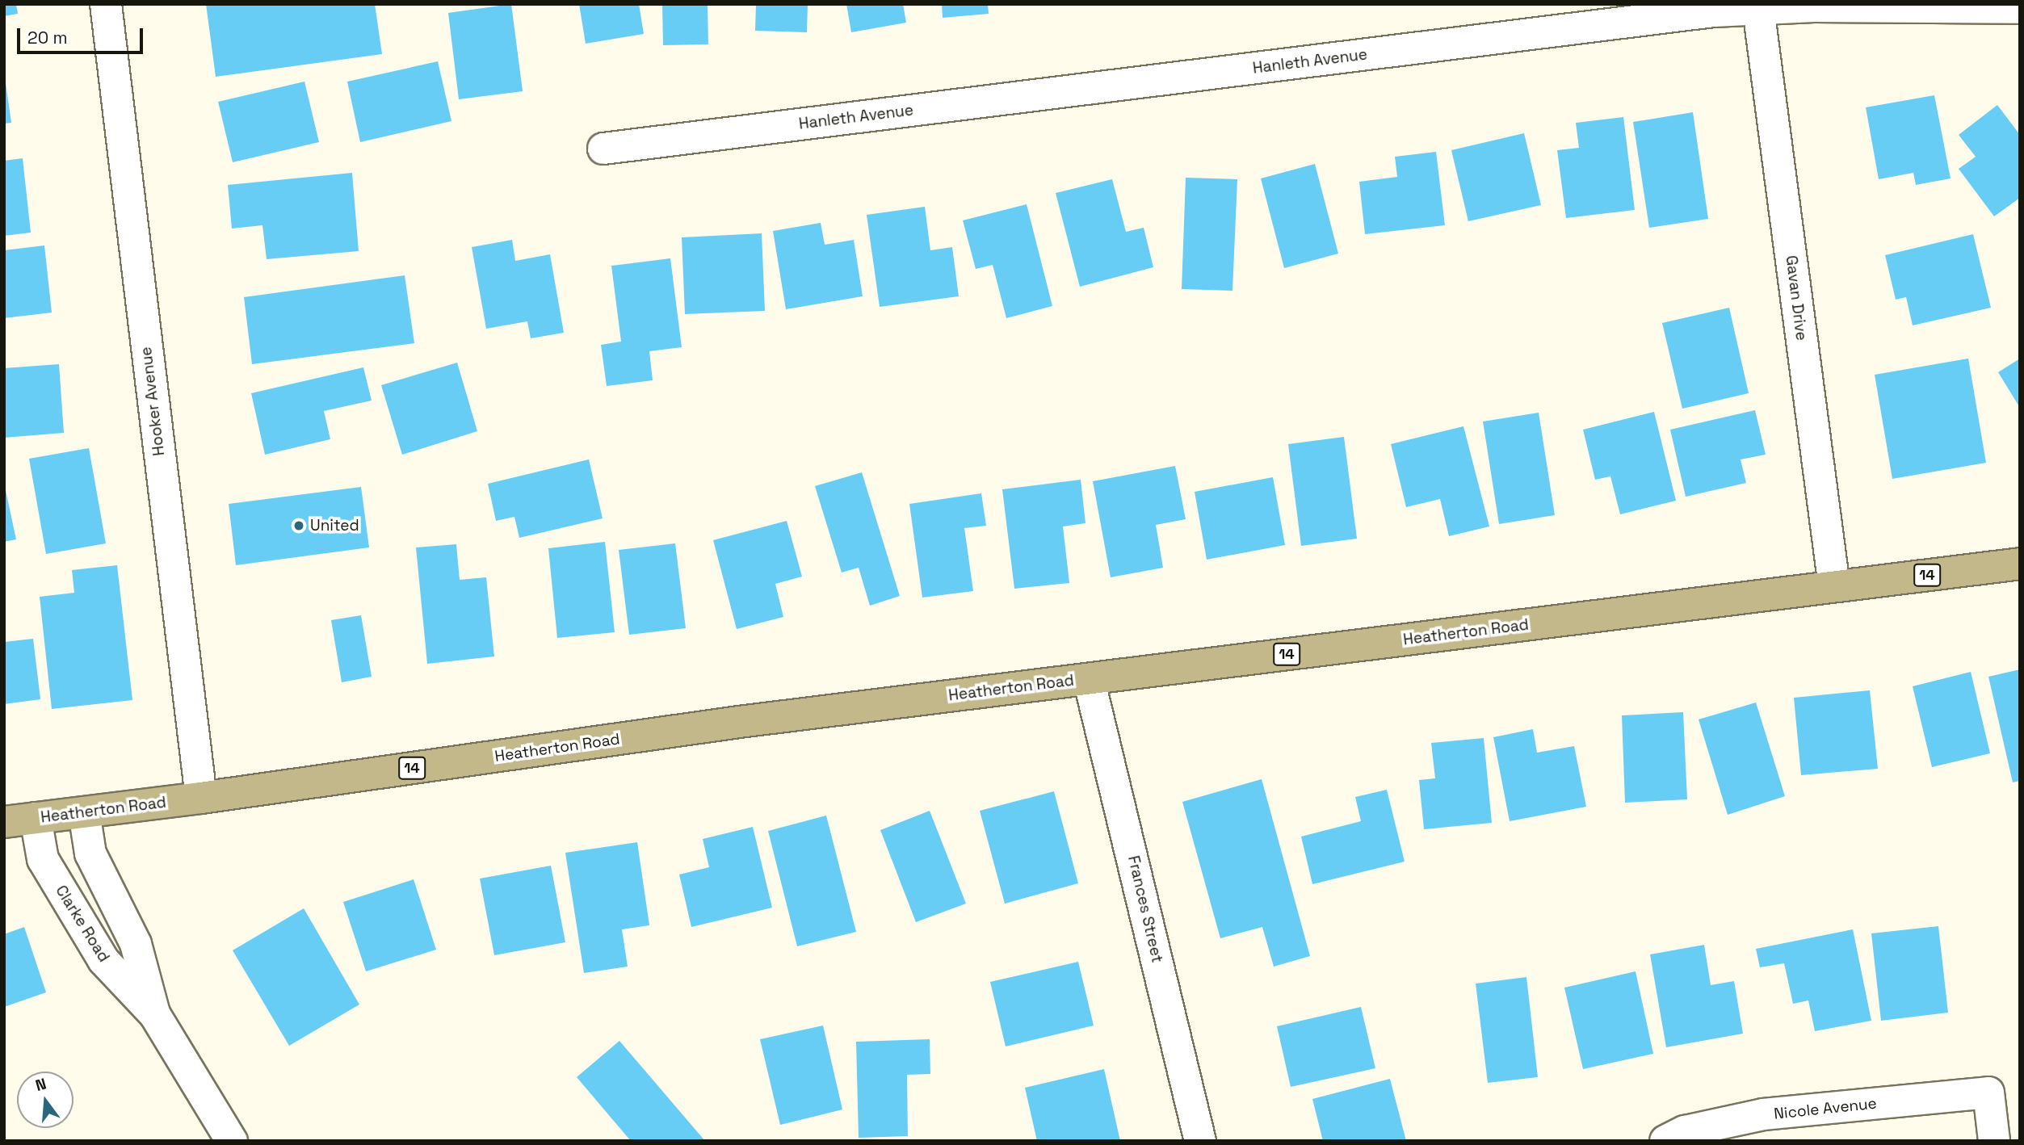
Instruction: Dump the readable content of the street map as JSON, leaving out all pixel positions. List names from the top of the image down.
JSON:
{
  "streets": {
    "main road": ["14", "Heatherton Road"],
    "street": [
      "Hanleth Avenue",
      "Gavan Drive",
      "Hooker Avenue",
      "Frances Street",
      "Clarke Road",
      "Nicole Avenue"
    ]
  },
  "crossings": [
    ["Hanleth Avenue", "Gavan Drive"],
    ["Gavan Drive", "Heatherton Road"],
    ["Hooker Avenue", "Heatherton Road"],
    ["Heatherton Road", "Frances Street"],
    ["Heatherton Road", "Clarke Road"]
  ],
  "places": ["United"],
  "scale_bar": "20 m",
  "north": "top"
}
